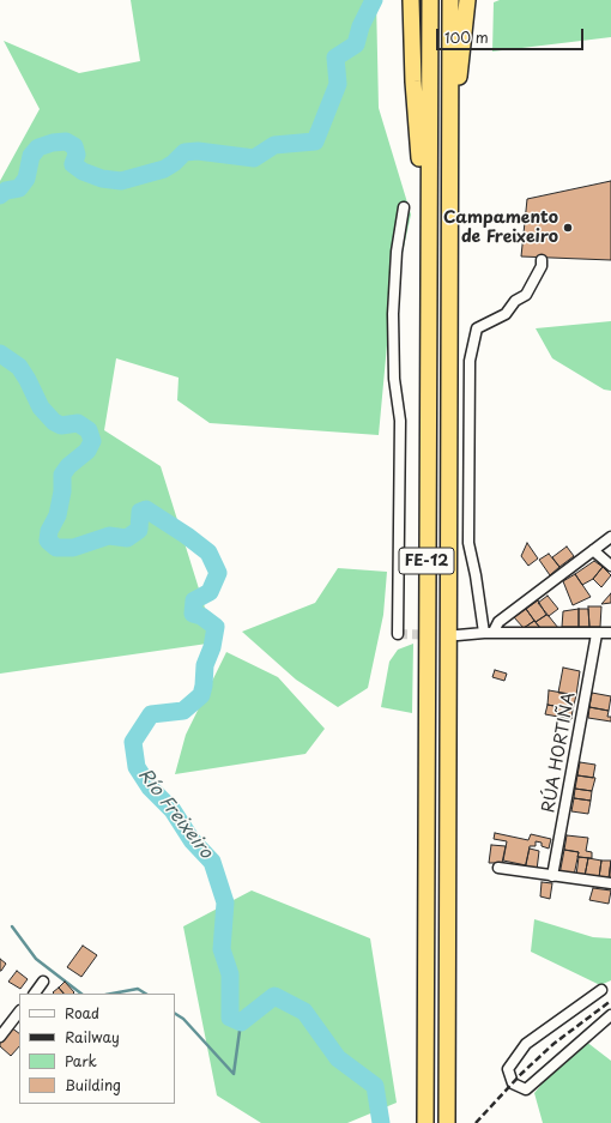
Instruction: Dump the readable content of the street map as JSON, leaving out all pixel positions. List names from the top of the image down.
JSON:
{
  "streets": {
    "highway": ["FE-12"],
    "street": ["RÚA HORTIÑA"]
  },
  "water": ["Río Freixeiro"],
  "places": ["Campamento de Freixeiro"],
  "legend": [
    "Road",
    "Railway",
    "Park",
    "Building"
  ],
  "scale_bar": "100 m"
}
